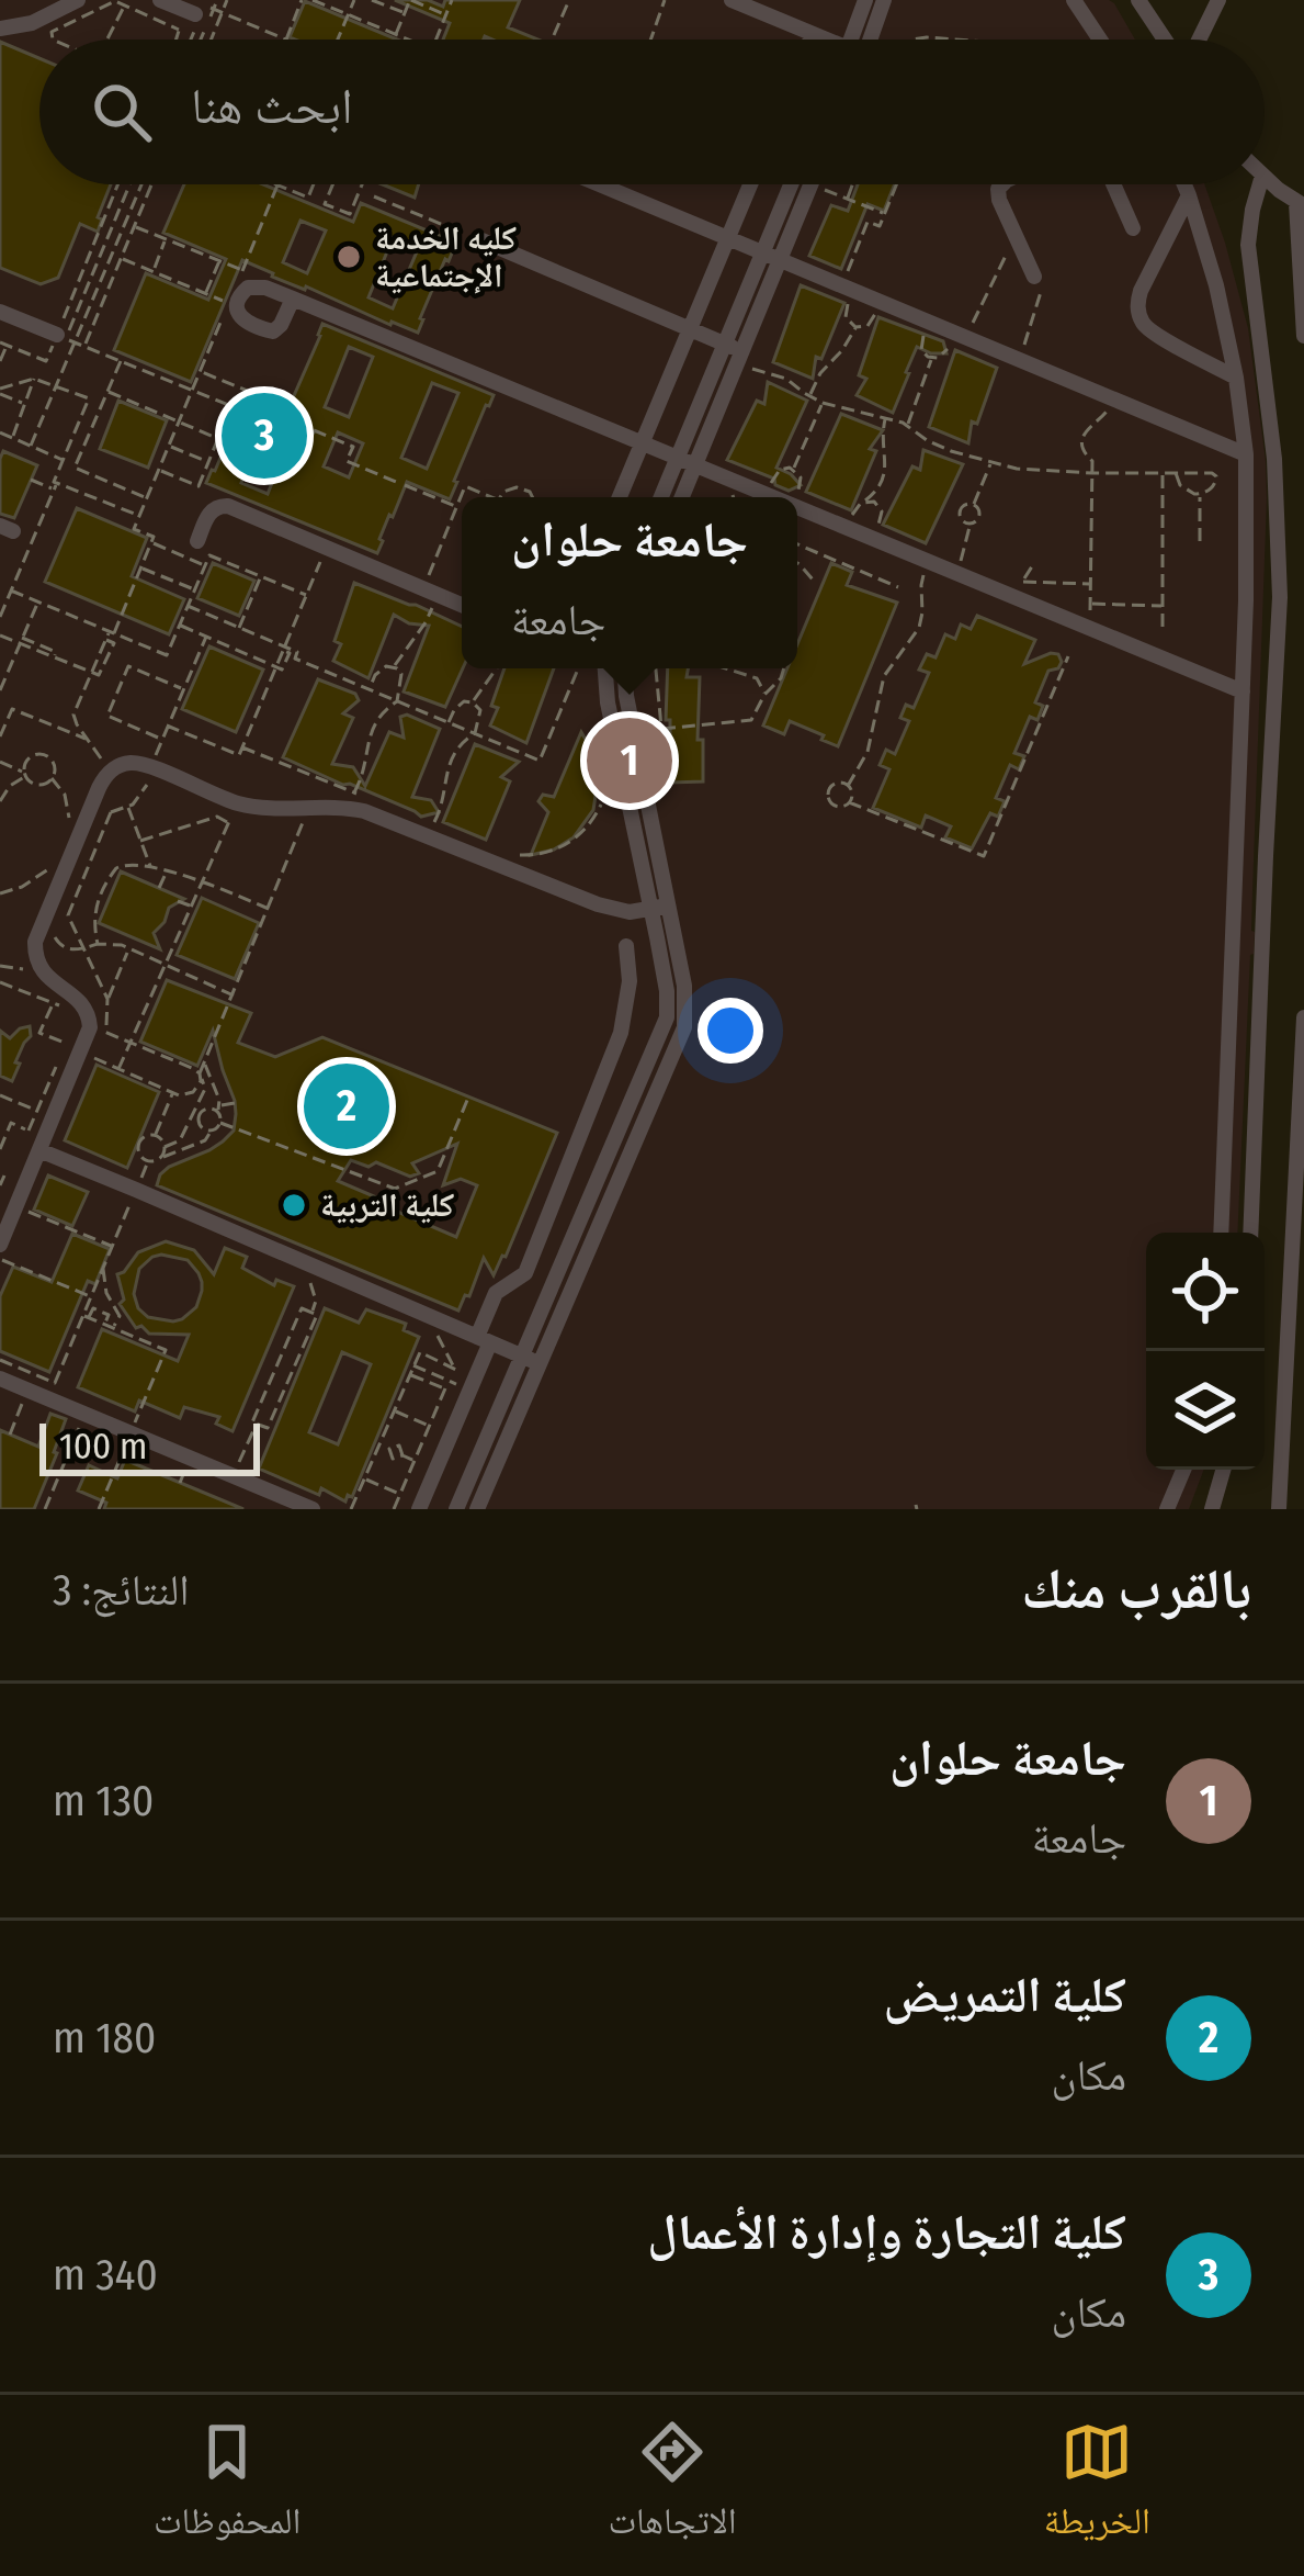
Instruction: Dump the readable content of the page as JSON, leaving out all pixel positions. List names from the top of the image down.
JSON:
{
  "places": ["كليه الخدمة الإجتماعية", "كلية التربية"],
  "scale_bar": "100 m",
  "page": {
    "search": "ابحث هنا",
    "pins": ["3", "1", "2"],
    "popup": ["جامعة حلوان", "جامعة"],
    "scale": "100 m",
    "heading": ["بالقرب منك", "النتائج: 3"],
    "list": [
      {
        "mark": "1",
        "name": "جامعة حلوان",
        "note": "جامعة",
        "value": "130 m"
      },
      {
        "mark": "2",
        "name": "كلية التمريض",
        "note": "مكان",
        "value": "180 m"
      },
      {
        "mark": "3",
        "name": "كلية التجارة وإدارة الأعمال",
        "note": "مكان",
        "value": "340 m"
      }
    ],
    "nav": ["الخريطة", "الاتجاهات", "المحفوظات"]
  }
}
